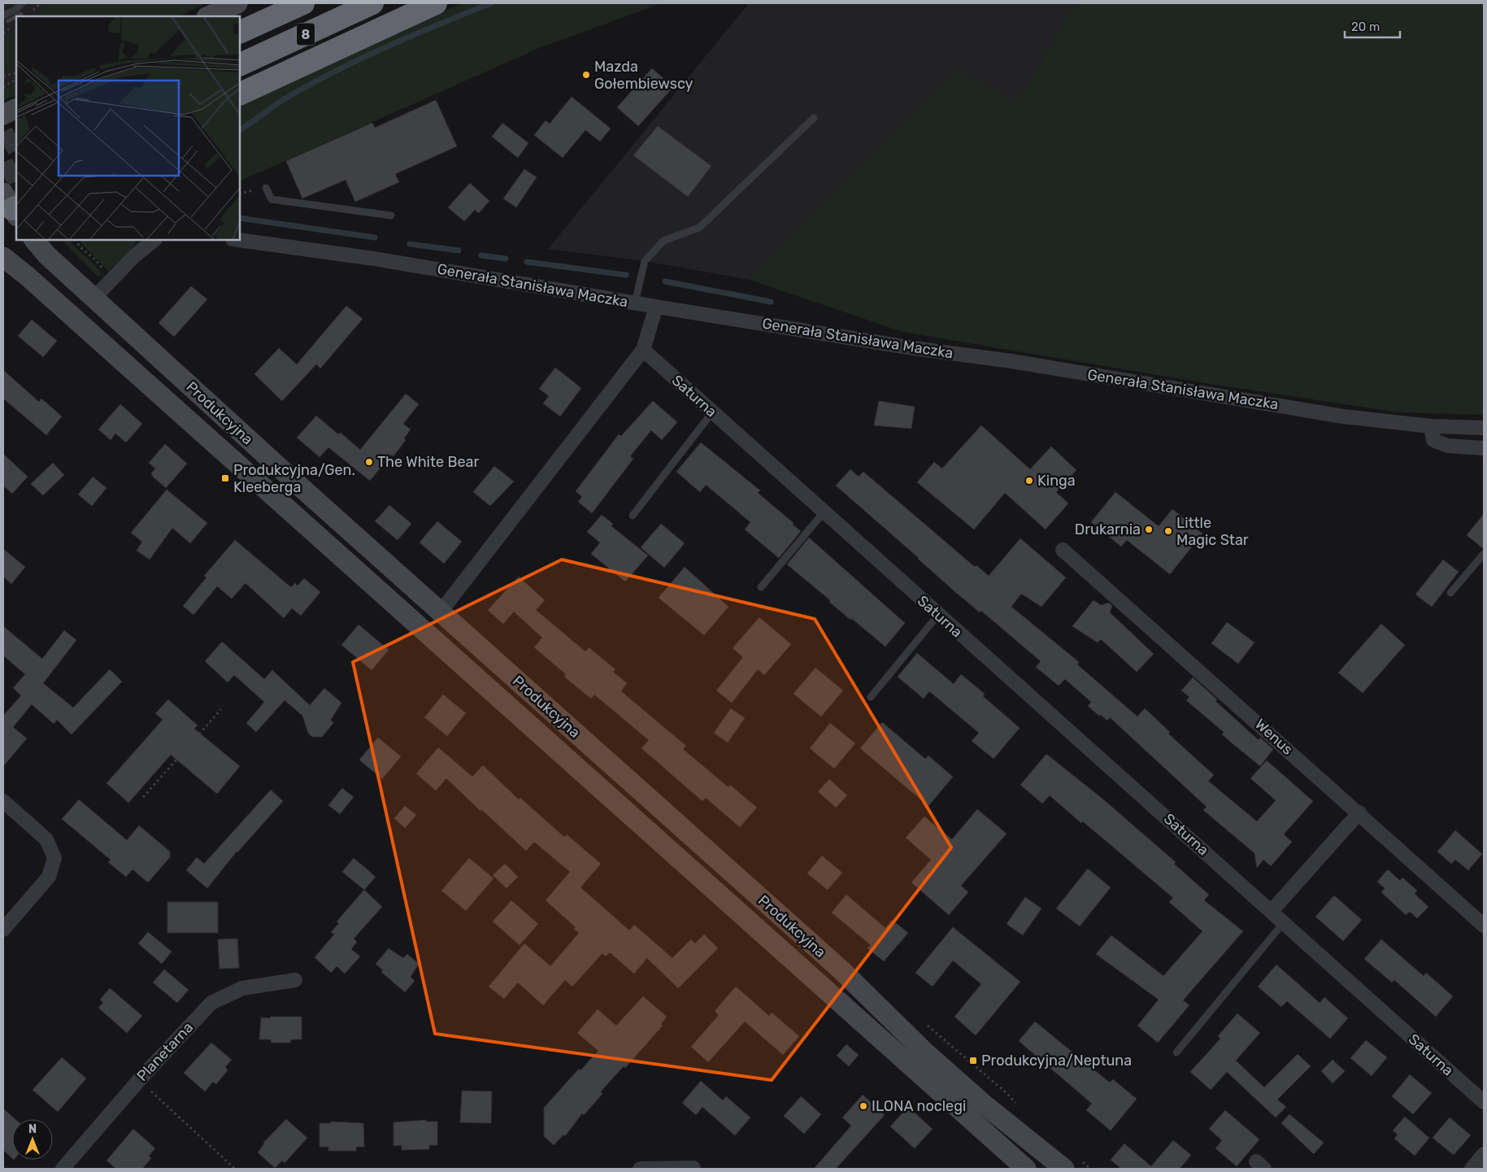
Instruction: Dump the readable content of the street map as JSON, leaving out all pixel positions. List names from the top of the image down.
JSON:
{
  "streets": {
    "highway": ["8"],
    "main road": ["Produkcyjna"],
    "street": [
      "Generała Stanisława Maczka",
      "Saturna",
      "Wenus",
      "Planetarna"
    ]
  },
  "places": {
    "other": [
      "Mazda Gołembiewscy",
      "The White Bear",
      "Kinga",
      "Drukarnia",
      "Little Magic Star",
      "ILONA noclegi"
    ],
    "transit": ["Produkcyjna/Gen. Kleeberga", "Produkcyjna/Neptuna"]
  },
  "scale_bar": "20 m",
  "north": "top"
}
